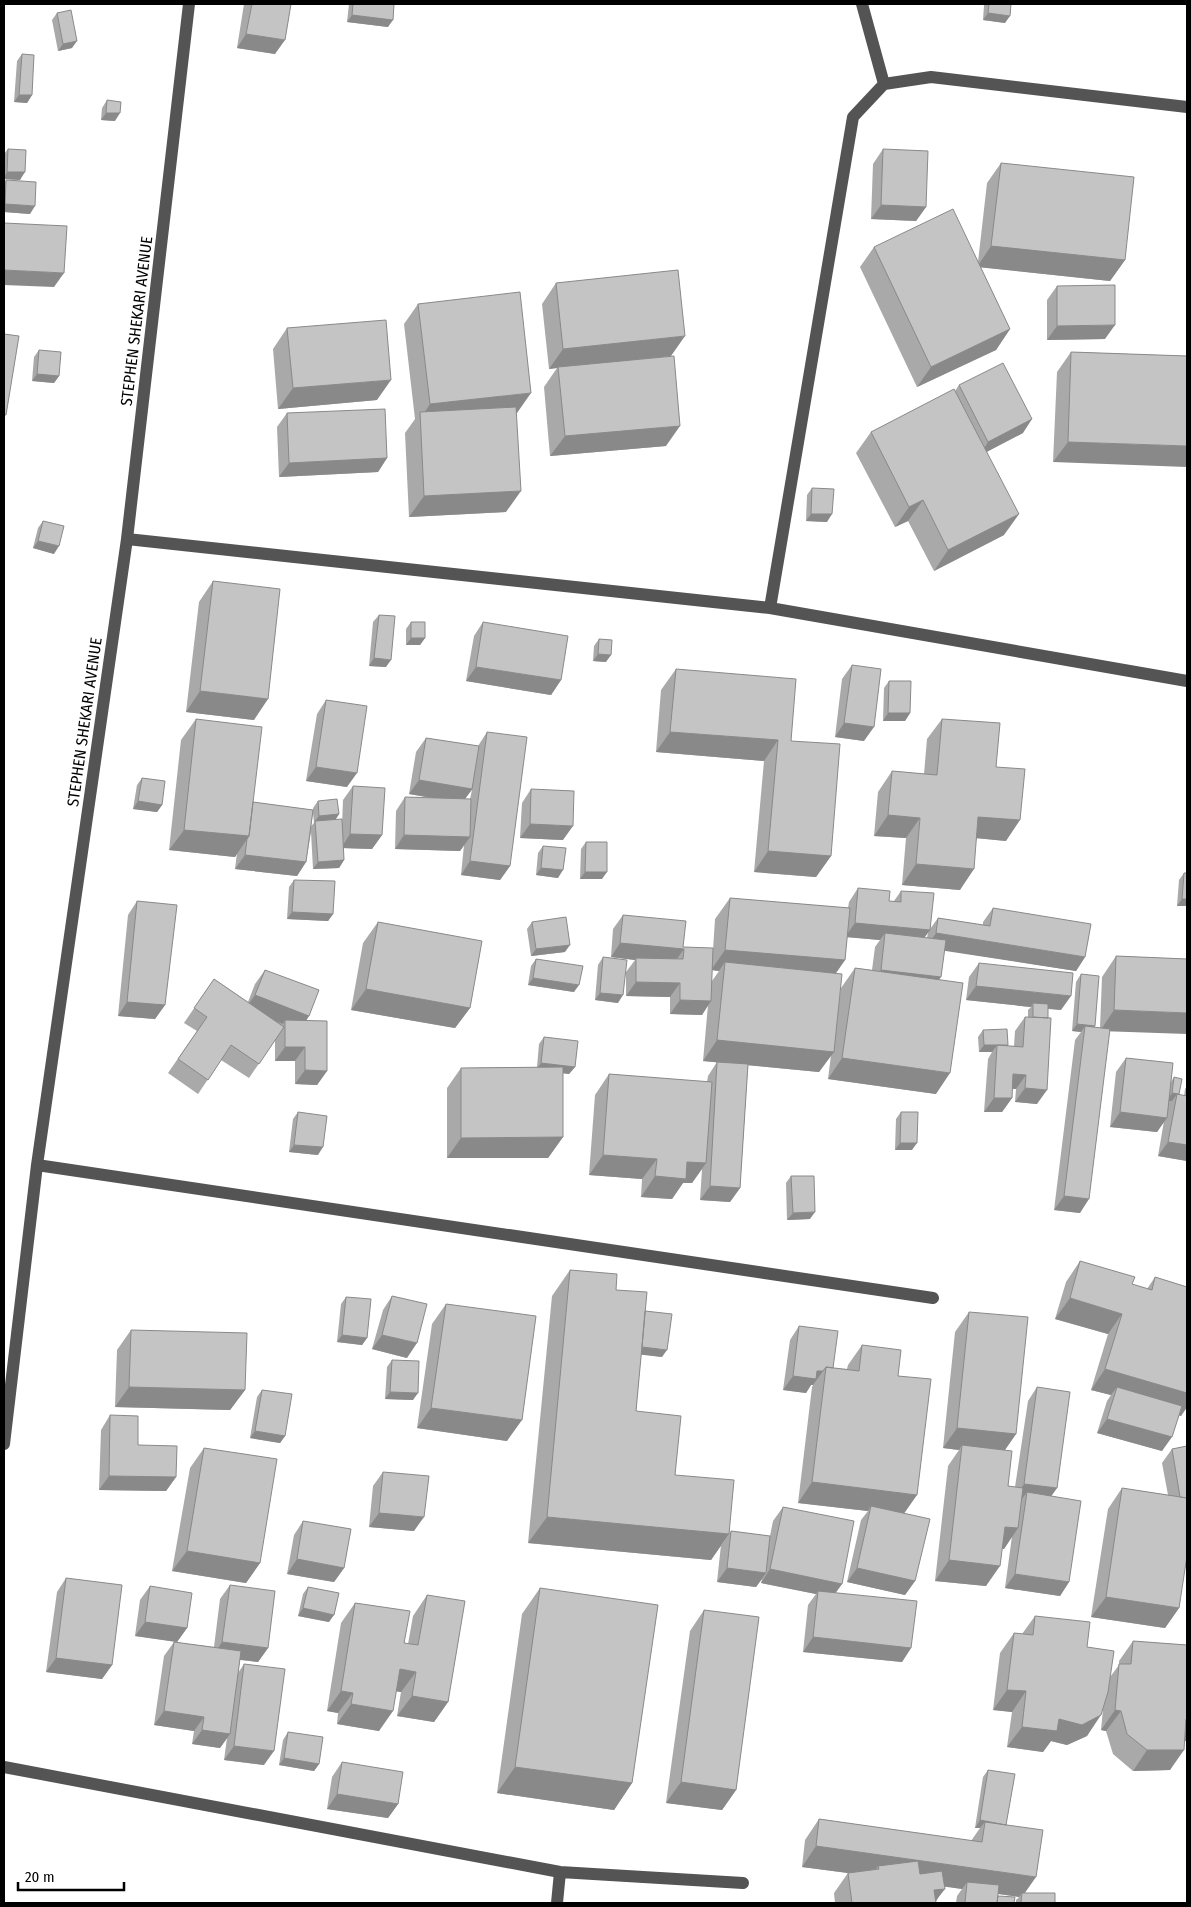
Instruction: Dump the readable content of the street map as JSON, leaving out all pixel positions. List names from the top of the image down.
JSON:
{
  "streets": {
    "street": ["STEPHEN SHEKARI AVENUE"]
  },
  "scale_bar": "20 m"
}
